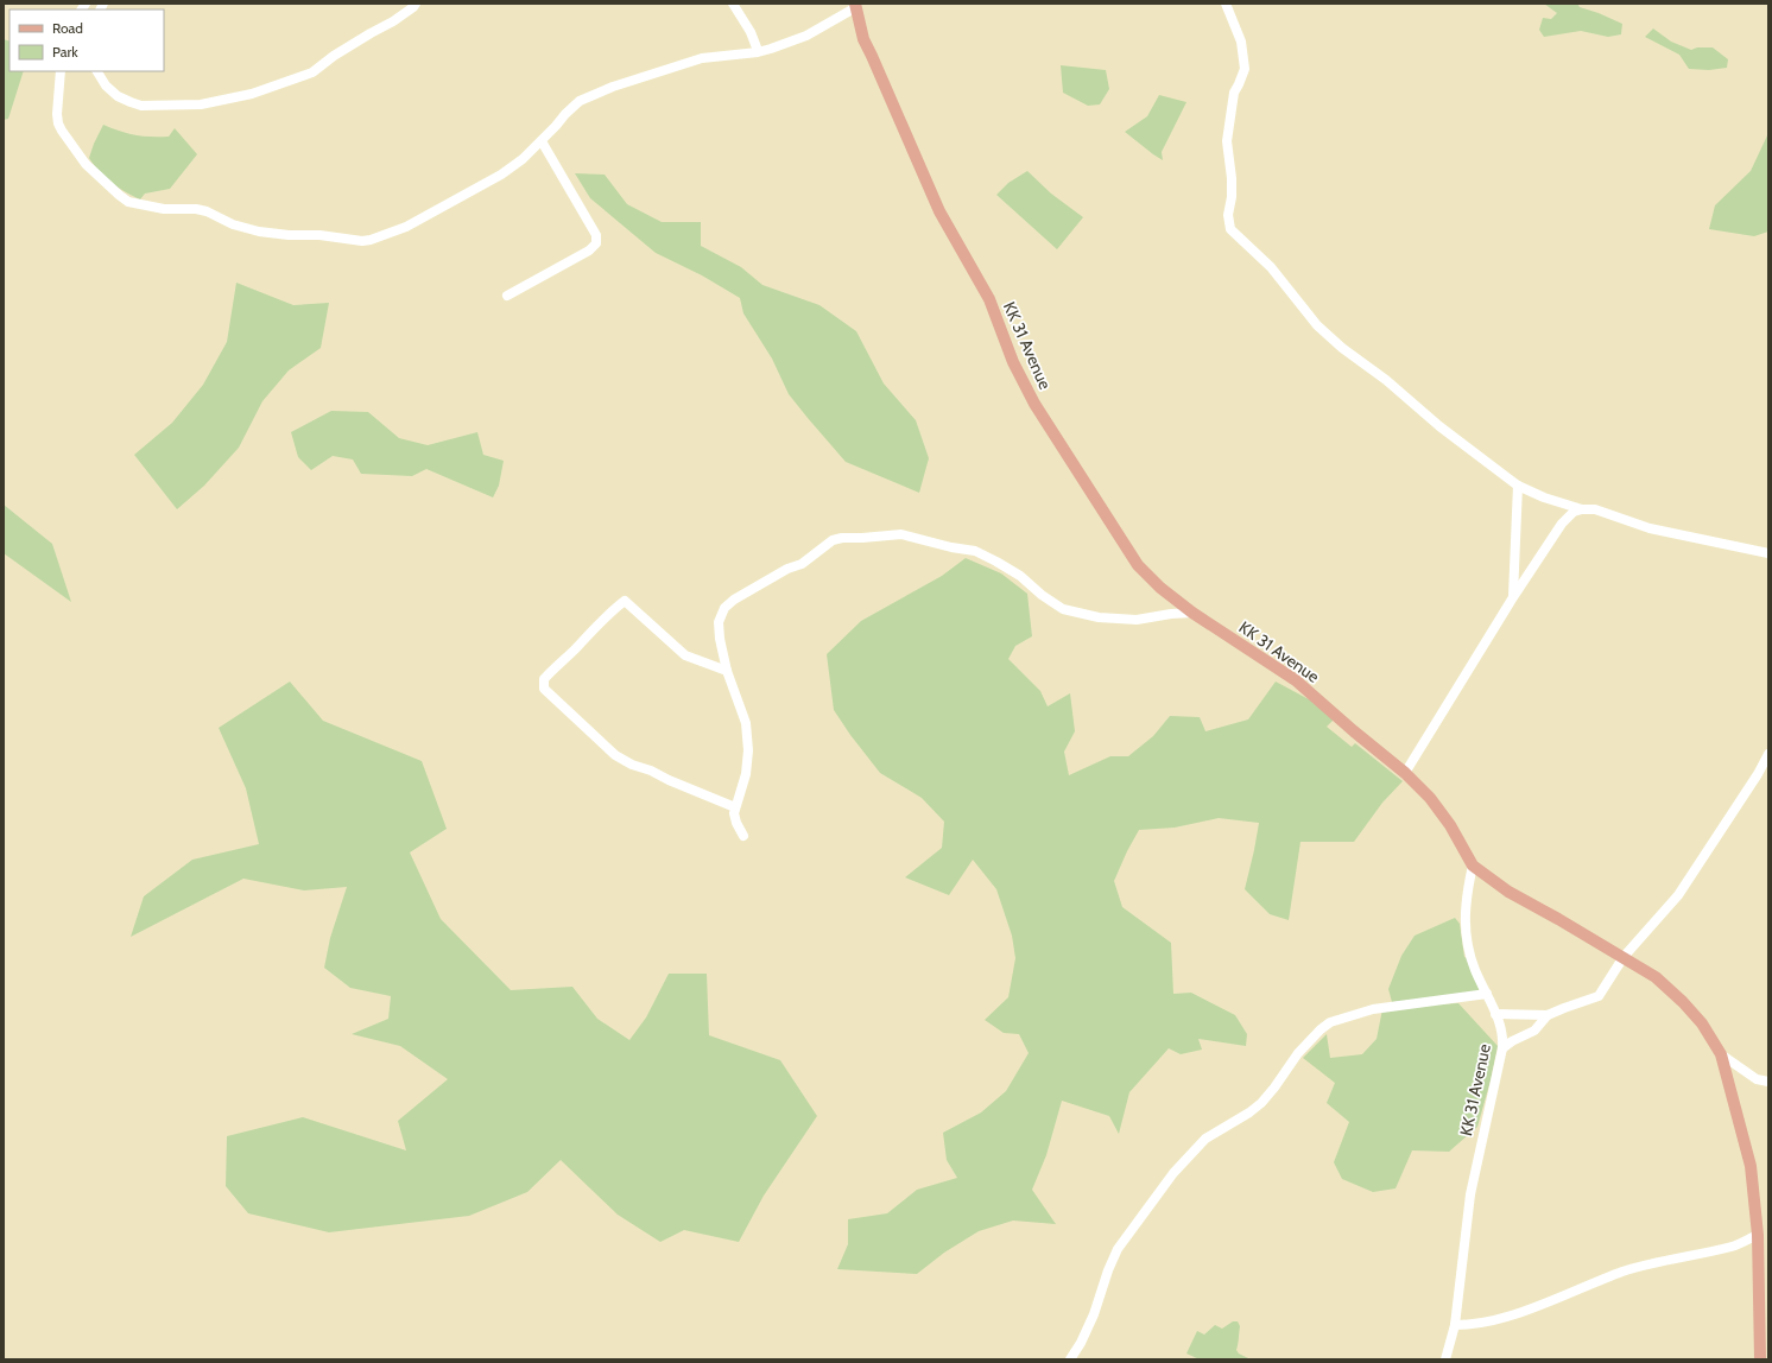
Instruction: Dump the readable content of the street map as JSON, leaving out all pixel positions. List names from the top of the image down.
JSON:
{
  "streets": {
    "main road": ["KK 31 Avenue"]
  },
  "legend": ["Road", "Park"]
}
